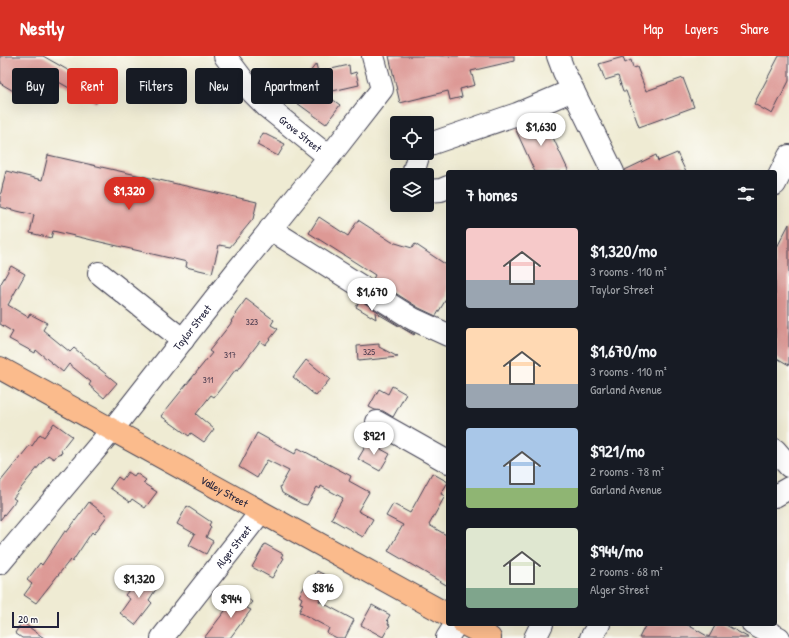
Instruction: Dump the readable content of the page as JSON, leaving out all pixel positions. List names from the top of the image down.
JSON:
{
  "streets": {
    "main road": ["Valley Street"],
    "street": ["Grove Street", "Taylor Street", "Alger Street"]
  },
  "crossings": [
    ["Grove Street", "Taylor Street"],
    ["Taylor Street", "Valley Street"],
    ["Valley Street", "Alger Street"]
  ],
  "house_numbers": [
    "323",
    "325",
    "317",
    "311"
  ],
  "scale_bar": "20 m",
  "page": {
    "header": "Nestly",
    "nav": ["Map", "Layers", "Share"],
    "chip": [
      "Buy",
      "Rent",
      "Filters",
      "New",
      "Apartment"
    ],
    "price": [
      "$1,630",
      "$1,320",
      "$1,670",
      "$921",
      "$1,320",
      "$816",
      "$944"
    ],
    "heading": "7 homes",
    "list": [
      {
        "name": "$1,320/mo",
        "note": "3 rooms · 110 m² · Taylor Street"
      },
      {
        "name": "$1,670/mo",
        "note": "3 rooms · 110 m² · Garland Avenue"
      },
      {
        "name": "$921/mo",
        "note": "2 rooms · 78 m² · Garland Avenue"
      },
      {
        "name": "$944/mo",
        "note": "2 rooms · 68 m² · Alger Street"
      }
    ],
    "scale": "20 m"
  }
}
